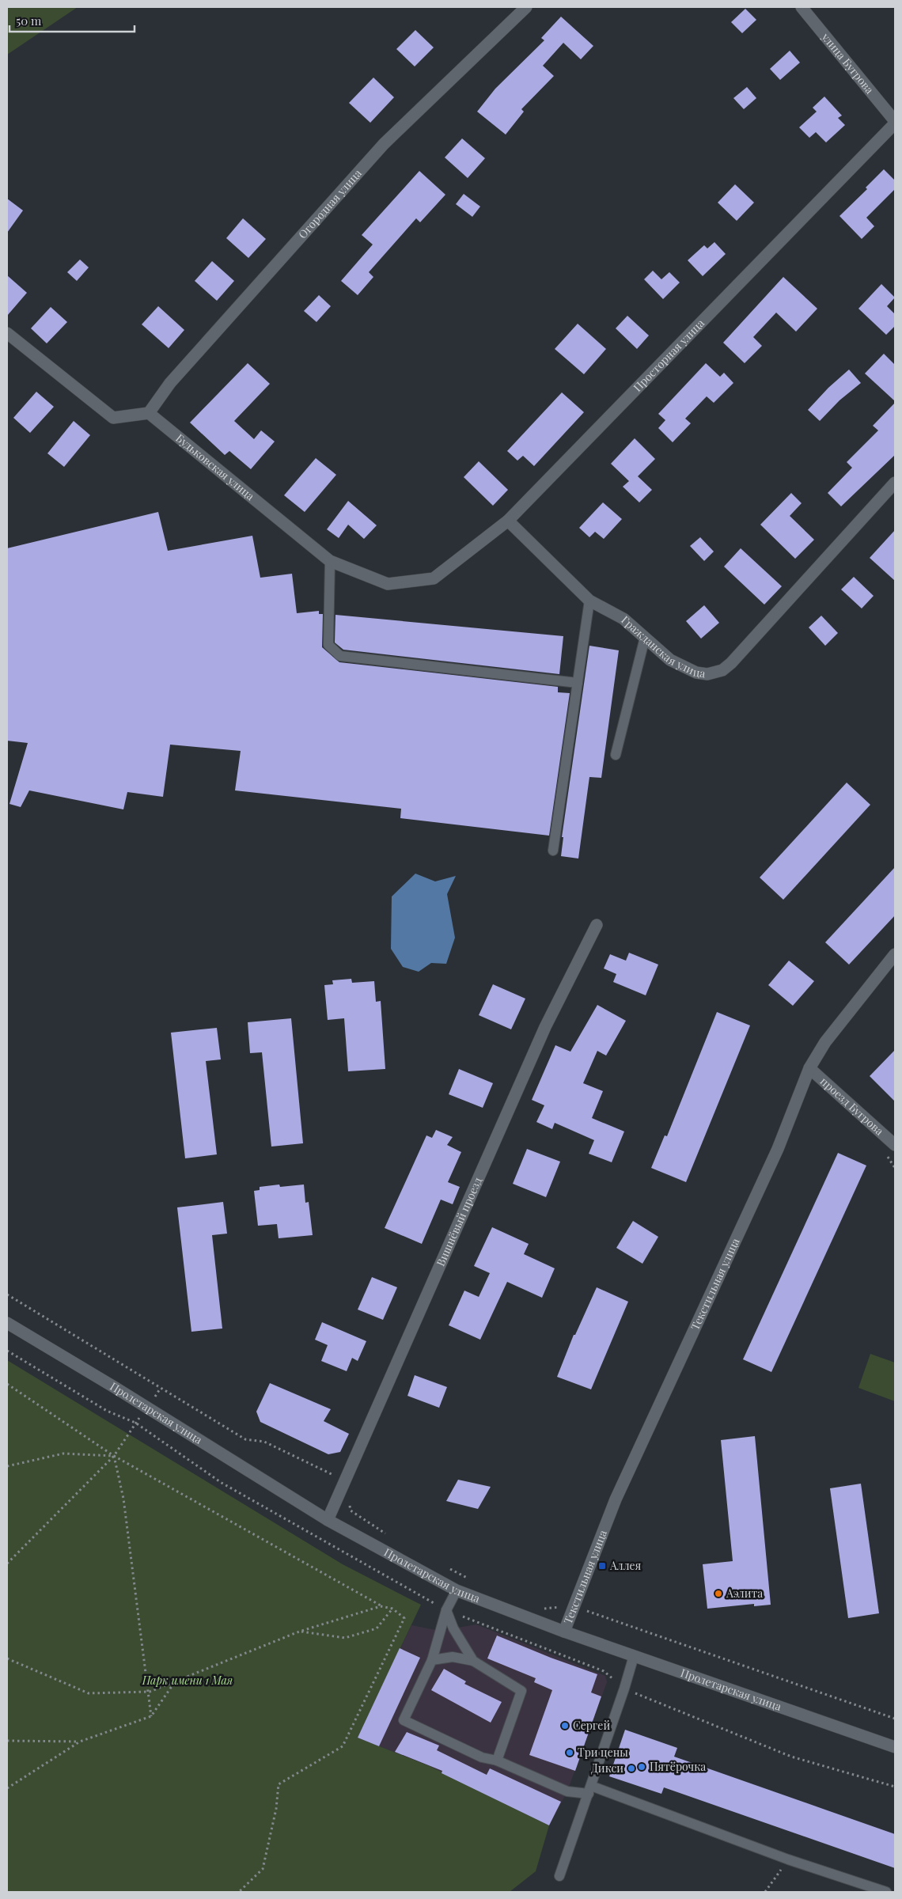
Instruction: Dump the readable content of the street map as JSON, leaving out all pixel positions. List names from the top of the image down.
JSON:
{
  "streets": {
    "street": [
      "улица Бугрова",
      "Огородная улица",
      "Просторная улица",
      "Будьковская улица",
      "Гражданская улица",
      "проезд Бугрова",
      "Вишнёвый проезд",
      "Текстильная улица",
      "Пролетарская улица"
    ]
  },
  "crossings": [
    ["улица Бугрова", "Просторная улица"],
    ["Огородная улица", "Будьковская улица"],
    ["Просторная улица", "Будьковская улица"],
    ["Просторная улица", "Гражданская улица"],
    ["проезд Бугрова", "Текстильная улица"],
    ["Вишнёвый проезд", "Пролетарская улица"],
    ["Текстильная улица", "Пролетарская улица"]
  ],
  "parks": ["Парк имени 1 Мая"],
  "places": {
    "transit": ["Аллея"],
    "other": [
      "Аэлита",
      "Сергей",
      "Три цены",
      "Пятёрочка",
      "Дикси"
    ]
  },
  "scale_bar": "50 m"
}
